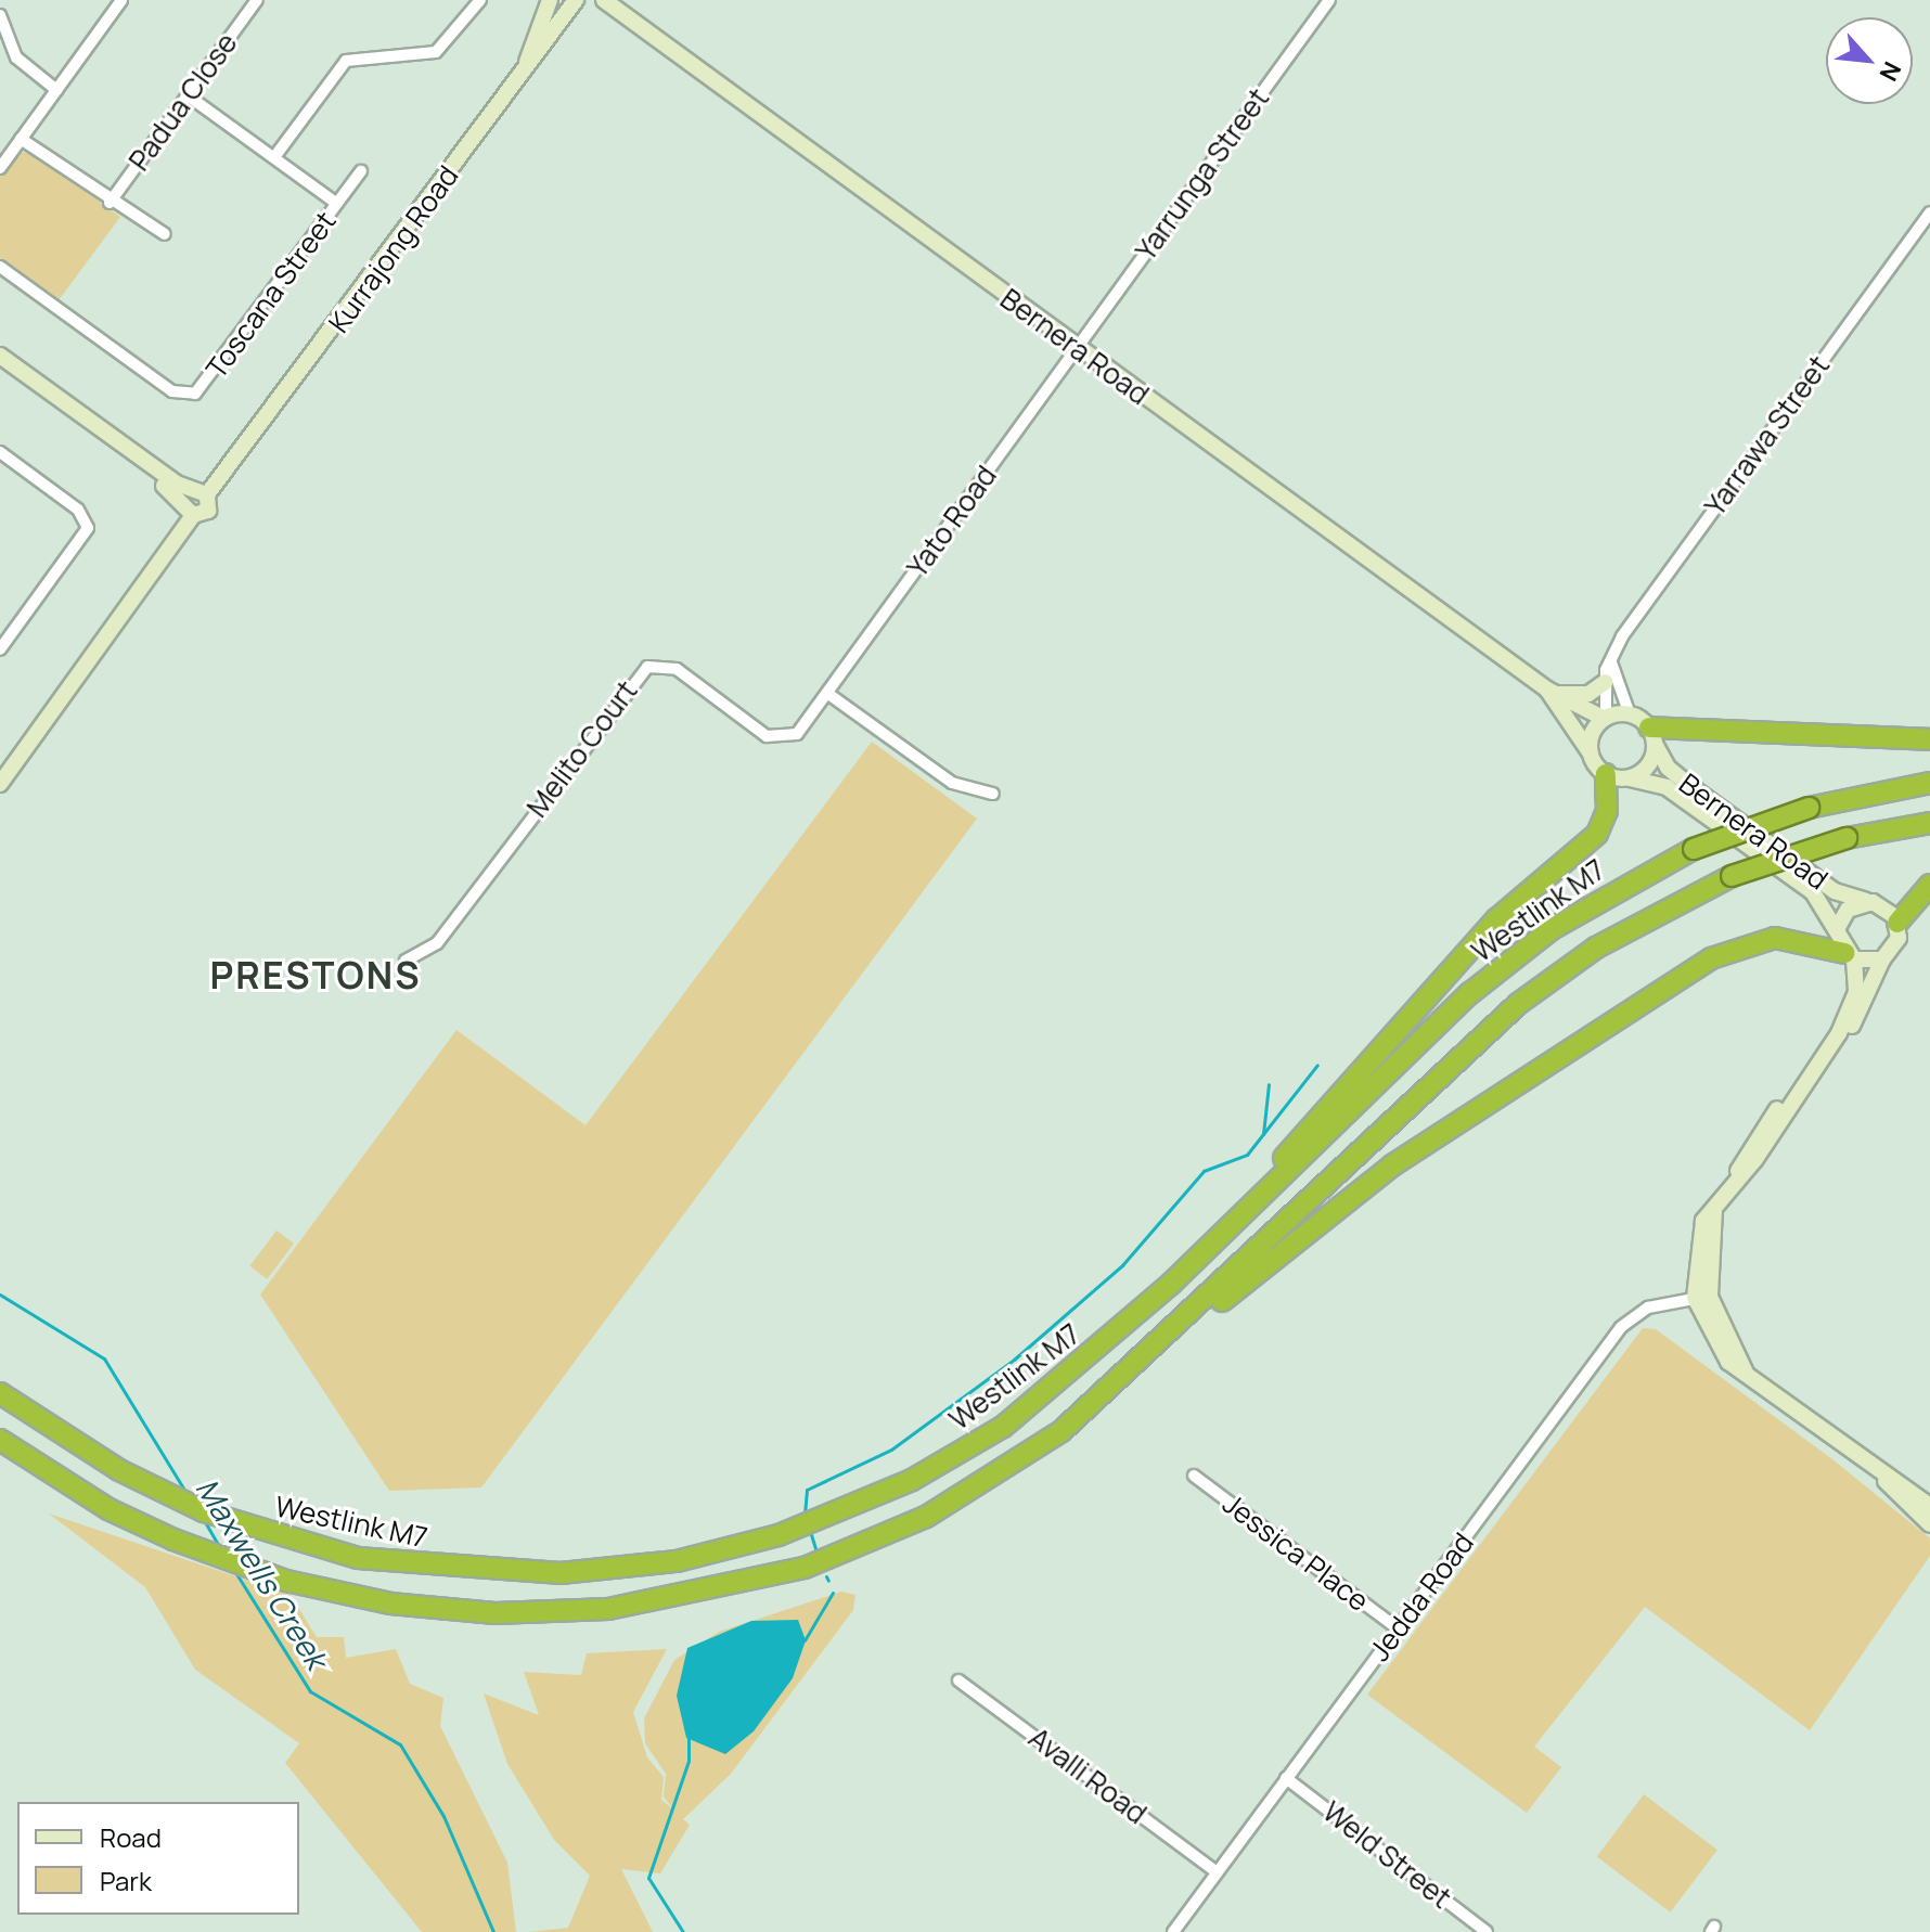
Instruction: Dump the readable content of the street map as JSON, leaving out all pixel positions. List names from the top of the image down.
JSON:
{
  "streets": {
    "highway": ["Westlink M7"],
    "main road": ["Kurrajong Road", "Bernera Road"],
    "street": [
      "Padua Close",
      "Yarrunga Street",
      "Toscana Street",
      "Yarrawa Street",
      "Yato Road",
      "Melito Court",
      "Jessica Place",
      "Jedda Road",
      "Avalli Road",
      "Weld Street"
    ]
  },
  "crossings": [
    ["Yarrunga Street", "Bernera Road"],
    ["Yarrunga Street", "Yato Road"],
    ["Bernera Road", "Yarrawa Street"],
    ["Bernera Road", "Yato Road"],
    ["Yato Road", "Melito Court"],
    ["Jessica Place", "Jedda Road"],
    ["Jedda Road", "Avalli Road"],
    ["Jedda Road", "Weld Street"]
  ],
  "districts": ["PRESTONS"],
  "water": ["Maxwells Creek"],
  "legend": ["Road", "Park"],
  "north": "bottom right"
}
